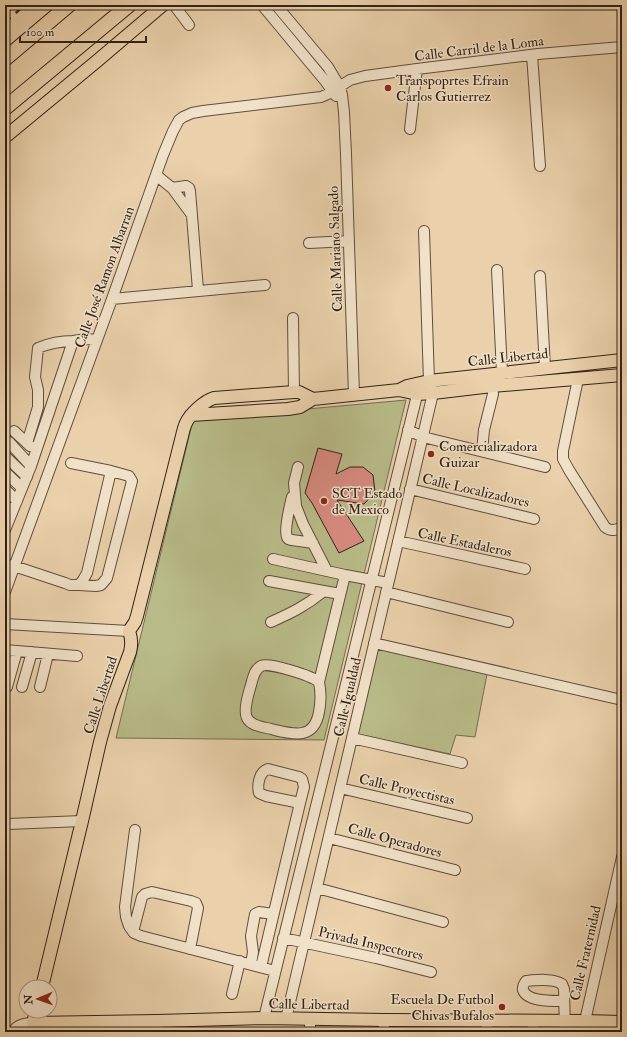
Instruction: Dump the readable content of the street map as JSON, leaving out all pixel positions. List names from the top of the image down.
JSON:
{
  "streets": {
    "main road": ["Calle Libertad", "Calle Fraternidad"],
    "street": [
      "Calle Carril de la Loma",
      "Calle Mariano Salgado",
      "Calle José Ramon Albarran",
      "Calle Localizadores",
      "Calle Estadaleros",
      "Calle Igualdad",
      "Calle Proyectistas",
      "Calle Operadores",
      "Privada Inspectores"
    ]
  },
  "crossings": [
    ["Calle Carril de la Loma", "Calle Mariano Salgado"],
    ["Calle Carril de la Loma", "Calle José Ramon Albarran"],
    ["Calle Mariano Salgado", "Calle José Ramon Albarran"],
    ["Calle Mariano Salgado", "Calle Libertad"],
    ["Calle Libertad", "Calle Igualdad"],
    ["Calle Libertad", "Calle Fraternidad"],
    ["Calle Localizadores", "Calle Igualdad"],
    ["Calle Estadaleros", "Calle Igualdad"],
    ["Calle Igualdad", "Calle Proyectistas"],
    ["Calle Igualdad", "Calle Operadores"],
    ["Calle Igualdad", "Privada Inspectores"]
  ],
  "places": [
    "Transpoprtes Efrain Carlos Gutierrez",
    "Comercializadora Guizar",
    "SCT Estado de Mexico",
    "Escuela De Futbol Chivas Bufalos"
  ],
  "scale_bar": "100 m",
  "north": "left"
}
